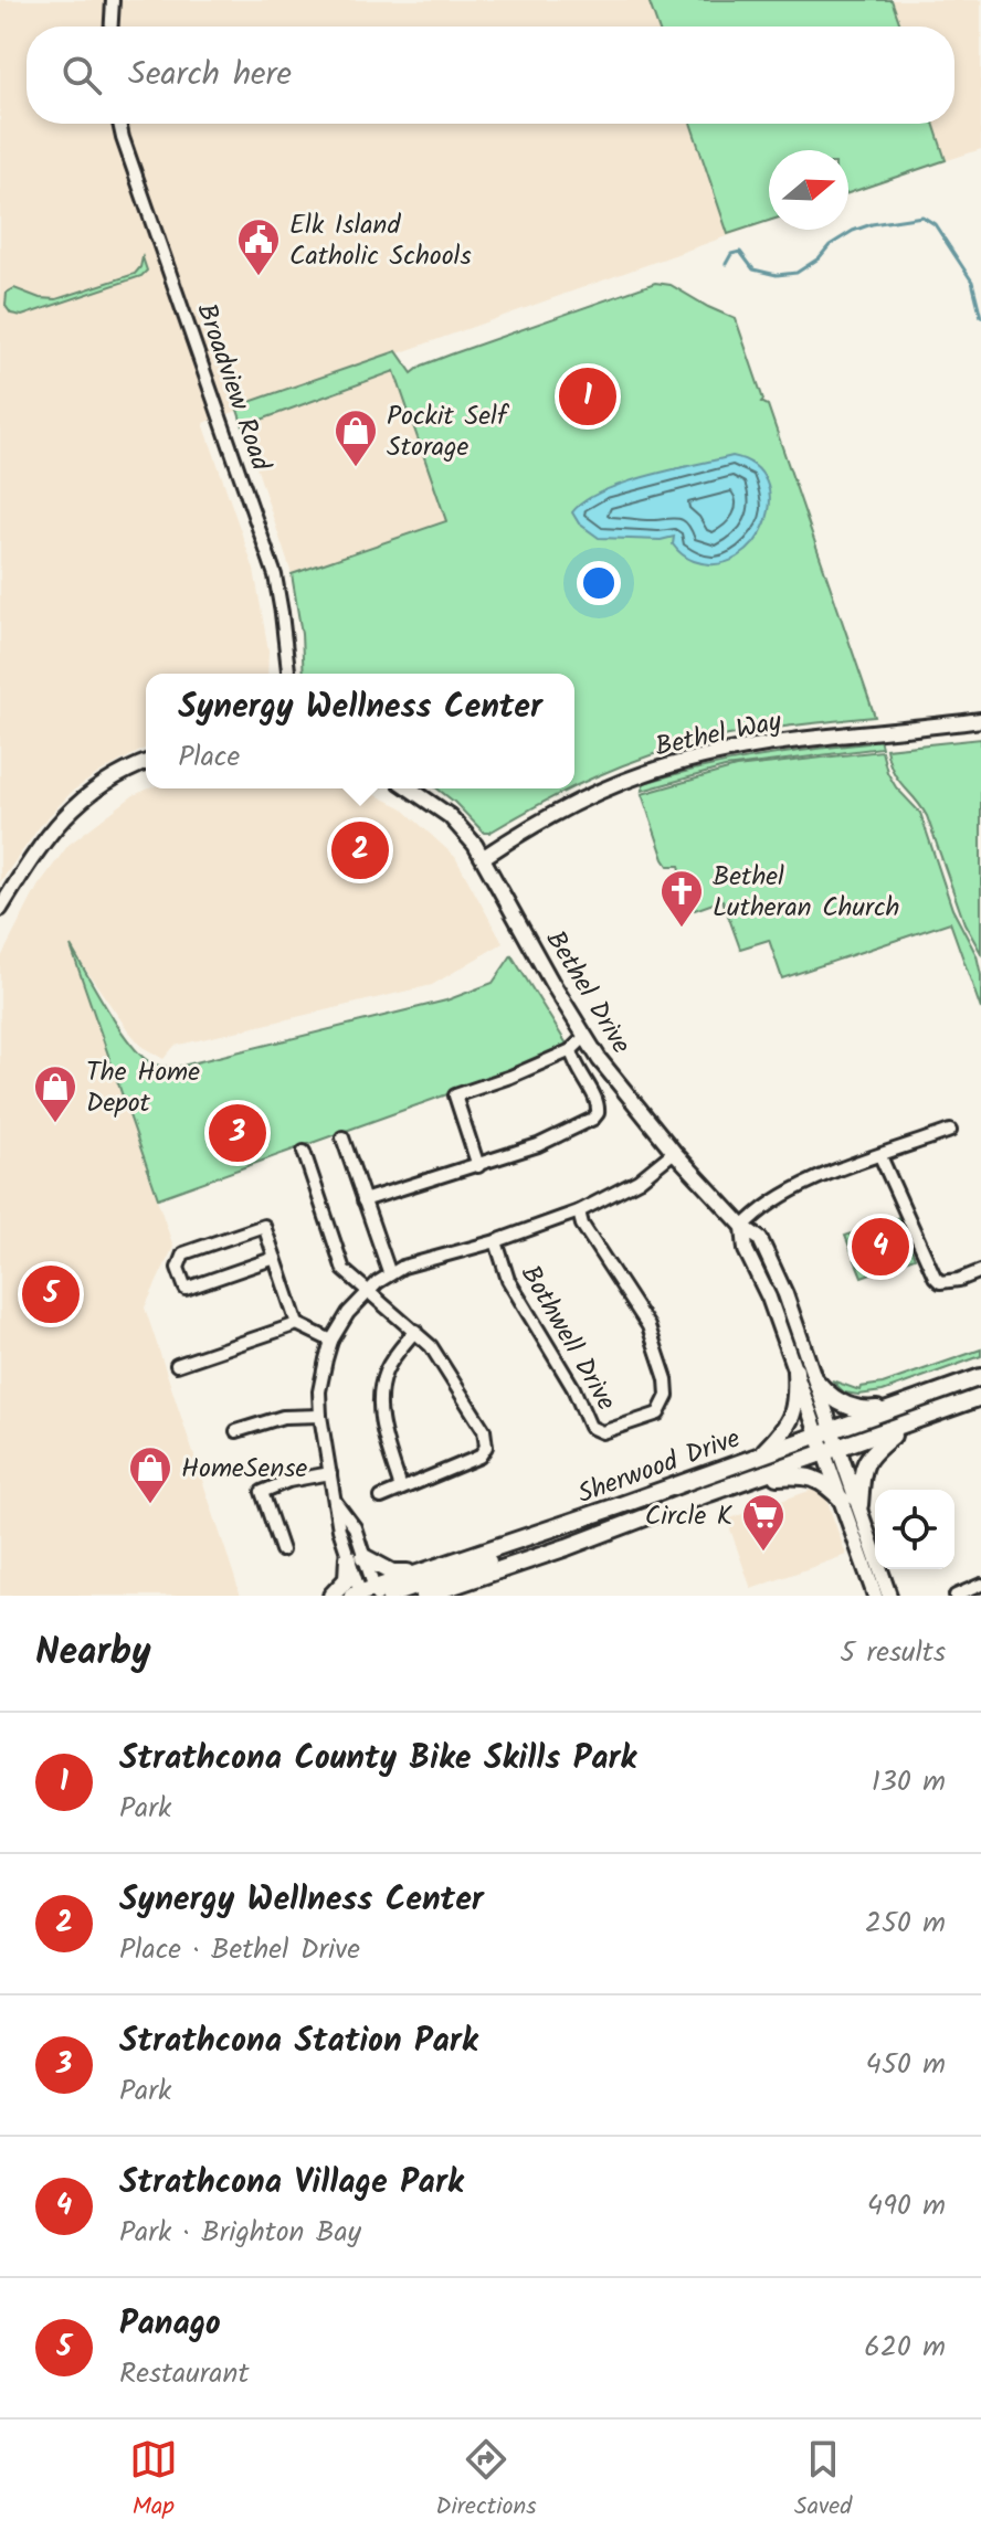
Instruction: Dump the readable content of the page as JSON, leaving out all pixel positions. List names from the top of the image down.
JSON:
{
  "streets": {
    "main road": ["Sherwood Drive"],
    "street": [
      "Broadview Road",
      "Bethel Way",
      "Bethel Drive",
      "Bothwell Drive"
    ]
  },
  "crossings": [
    ["Bethel Way", "Bethel Drive"],
    ["Bethel Drive", "Bothwell Drive"],
    ["Bethel Drive", "Sherwood Drive"],
    ["Bothwell Drive", "Sherwood Drive"]
  ],
  "places": {
    "public building": ["Elk Island Catholic Schools"],
    "shop": ["Pockit Self Storage", "The Home Depot", "HomeSense"],
    "church": ["Bethel Lutheran Church"],
    "supermarket": ["Circle K"]
  },
  "north": "right",
  "page": {
    "search": "Search here",
    "pins": [
      "1",
      "2",
      "3",
      "4",
      "5"
    ],
    "popup": ["Synergy Wellness Center", "Place"],
    "heading": ["Nearby", "5 results"],
    "list": [
      {
        "mark": "1",
        "name": "Strathcona County Bike Skills Park",
        "note": "Park",
        "value": "130 m"
      },
      {
        "mark": "2",
        "name": "Synergy Wellness Center",
        "note": "Place · Bethel Drive",
        "value": "250 m"
      },
      {
        "mark": "3",
        "name": "Strathcona Station Park",
        "note": "Park",
        "value": "450 m"
      },
      {
        "mark": "4",
        "name": "Strathcona Village Park",
        "note": "Park · Brighton Bay",
        "value": "490 m"
      },
      {
        "mark": "5",
        "name": "Panago",
        "note": "Restaurant",
        "value": "620 m"
      }
    ],
    "nav": ["Map", "Directions", "Saved"]
  }
}
